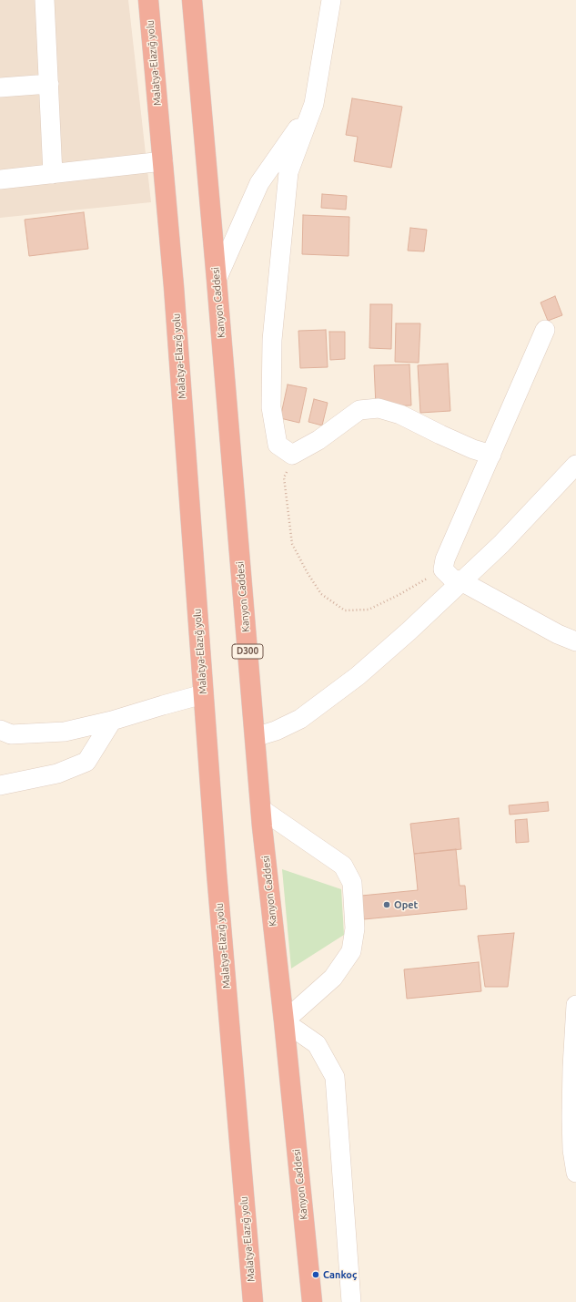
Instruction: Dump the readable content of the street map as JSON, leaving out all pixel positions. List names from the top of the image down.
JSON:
{
  "streets": {
    "highway": ["Malatya-Elazığ yolu", "Kanyon Caddesi", "D300"]
  },
  "places": ["Opet", "Cankoç"]
}
